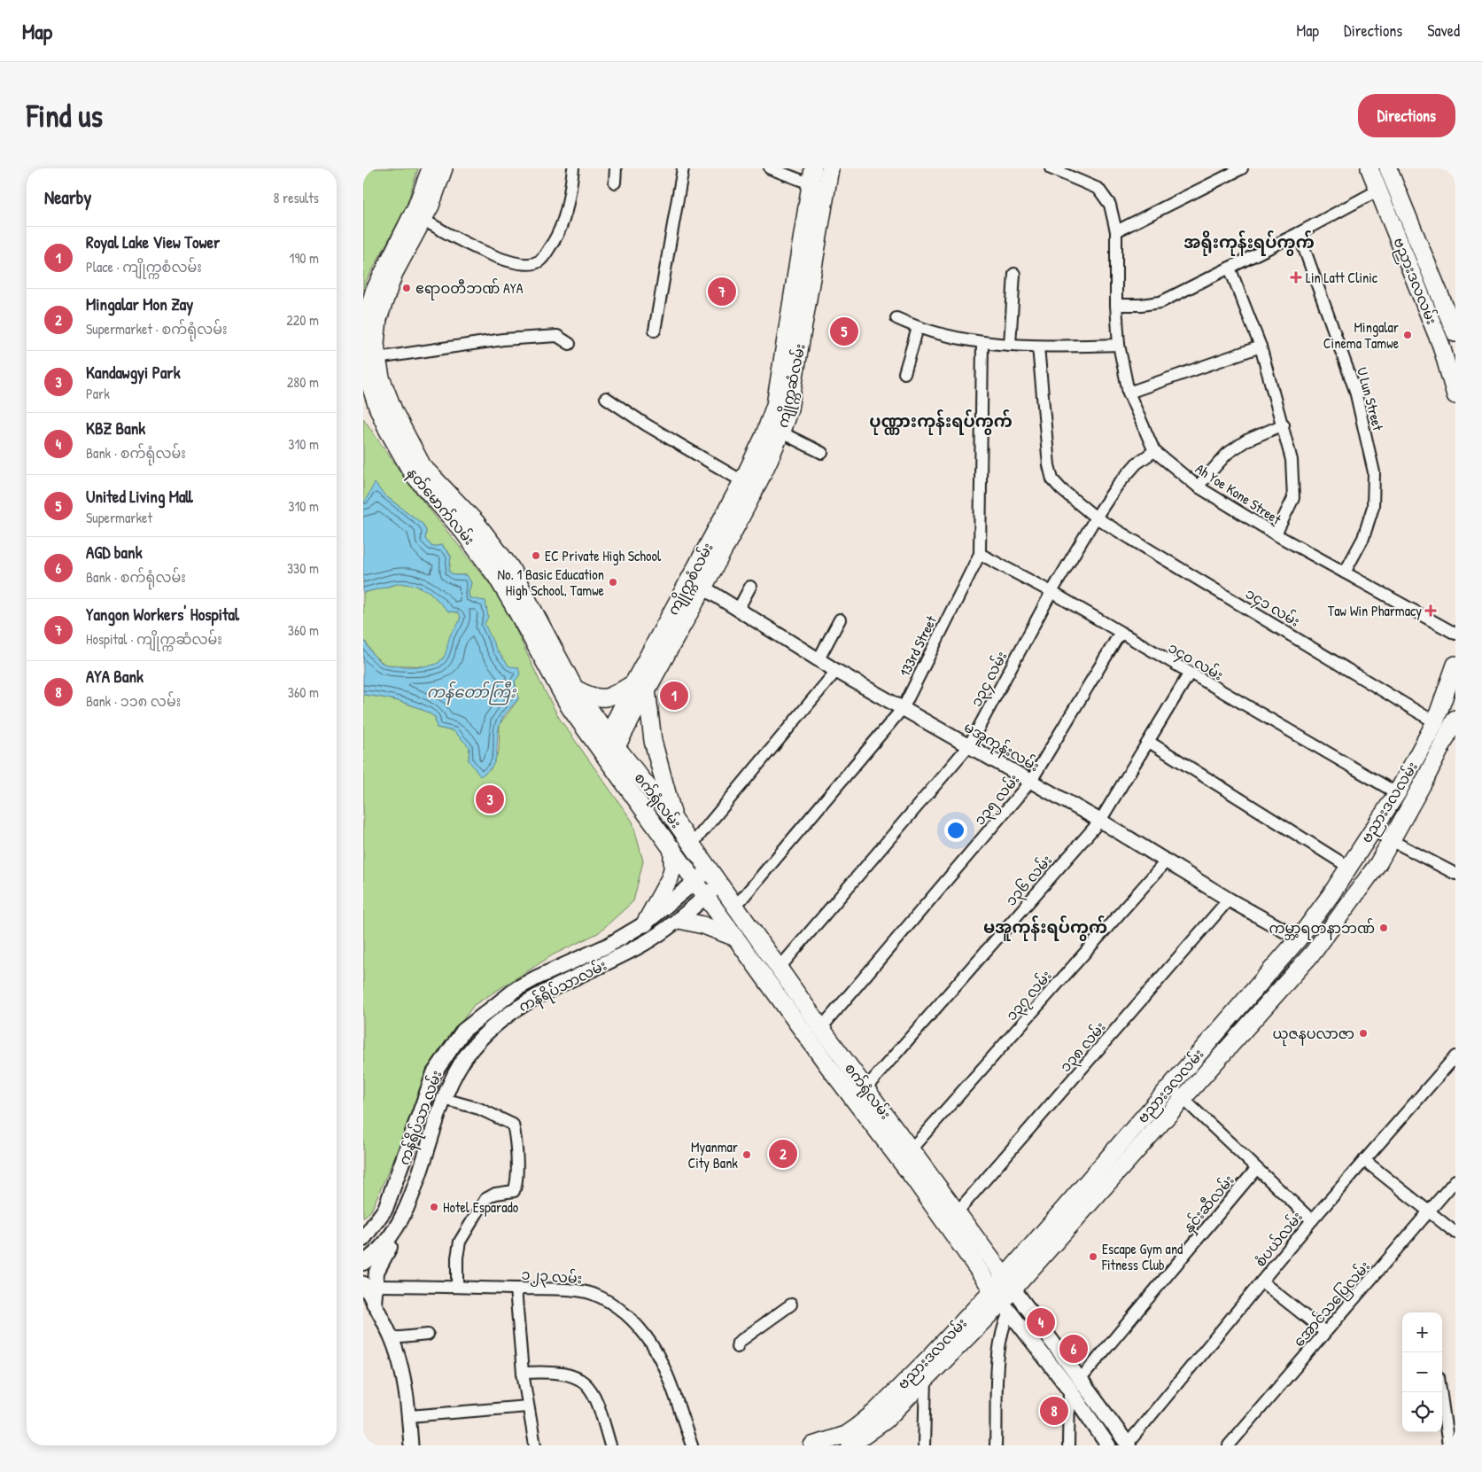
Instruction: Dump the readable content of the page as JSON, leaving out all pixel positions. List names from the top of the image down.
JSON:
{
  "streets": {
    "main road": [
      "ဗညားဒလလမ်း",
      "ကျိုက္ကဆံလမ်း",
      "နတ်မောက်လမ်း",
      "ကျိုက္ကစံလမ်း",
      "စက်ရုံလမ်း",
      "ကန်ရိပ်သာလမ်း",
      "ကန်ရိပ်သာ လမ်း"
    ],
    "street": [
      "U Lun Street",
      "Ah Yoe Kone Street",
      "၁၄၁ လမ်း",
      "133rd Street",
      "၁၄၀ လမ်း",
      "၁၃၄ လမ်း",
      "မအူကုန်းလမ်း",
      "၁၃၅ လမ်း",
      "၁၃၆ လမ်း",
      "၁၃၇ လမ်း",
      "၁၃၈ လမ်း",
      "နှင်းဆီလမ်း",
      "စံပယ်လမ်း",
      "၁၂၃ လမ်း",
      "အောင်သပြေလမ်း"
    ]
  },
  "crossings": [
    ["ဗညားဒလလမ်း", "၁၄၁ လမ်း"],
    ["ဗညားဒလလမ်း", "၁၄၀ လမ်း"],
    ["ဗညားဒလလမ်း", "မအူကုန်းလမ်း"],
    ["ဗညားဒလလမ်း", "စက်ရုံလမ်း"],
    ["ကျိုက္ကဆံလမ်း", "ကျိုက္ကစံလမ်း"],
    ["ကျိုက္ကဆံလမ်း", "မအူကုန်းလမ်း"],
    ["U Lun Street", "Ah Yoe Kone Street"],
    ["Ah Yoe Kone Street", "၁၃၄ လမ်း"],
    ["နတ်မောက်လမ်း", "ကျိုက္ကစံလမ်း"],
    ["နတ်မောက်လမ်း", "စက်ရုံလမ်း"],
    ["ကျိုက္ကစံလမ်း", "မအူကုန်းလမ်း"],
    ["ကျိုက္ကစံလမ်း", "စက်ရုံလမ်း"],
    ["၁၄၁ လမ်း", "၁၃၄ လမ်း"],
    ["133rd Street", "၁၄၀ လမ်း"],
    ["133rd Street", "မအူကုန်းလမ်း"],
    ["133rd Street", "စက်ရုံလမ်း"],
    ["၁၄၀ လမ်း", "၁၃၄ လမ်း"],
    ["၁၄၀ လမ်း", "၁၃၅ လမ်း"],
    ["၁၄၀ လမ်း", "၁၃၆ လမ်း"],
    ["၁၃၄ လမ်း", "မအူကုန်းလမ်း"],
    ["၁၃၄ လမ်း", "စက်ရုံလမ်း"],
    ["မအူကုန်းလမ်း", "၁၃၅ လမ်း"],
    ["မအူကုန်းလမ်း", "၁၃၆ လမ်း"],
    ["မအူကုန်းလမ်း", "၁၃၇ လမ်း"],
    ["မအူကုန်းလမ်း", "၁၃၈ လမ်း"],
    ["၁၃၅ လမ်း", "စက်ရုံလမ်း"],
    ["စက်ရုံလမ်း", "၁၃၆ လမ်း"],
    ["စက်ရုံလမ်း", "ကန်ရိပ်သာလမ်း"],
    ["စက်ရုံလမ်း", "၁၃၇ လမ်း"],
    ["စက်ရုံလမ်း", "၁၃၈ လမ်း"],
    ["စက်ရုံလမ်း", "ကန်ရိပ်သာ လမ်း"],
    ["စက်ရုံလမ်း", "နှင်းဆီလမ်း"],
    ["စက်ရုံလမ်း", "စံပယ်လမ်း"]
  ],
  "districts": ["အရိုးကုန်းရပ်ကွက်", "ပုဏ္ဏားကုန်းရပ်ကွက်", "မအူကုန်းရပ်ကွက်"],
  "water": ["ကန်တော်ကြီး"],
  "places": {
    "health": ["Lin Latt Clinic", "Taw Win Pharmacy"],
    "other": [
      "ဧရာဝတီဘဏ် AYA",
      "Mingalar Cinema Tamwe",
      "EC Private High School",
      "No. 1 Basic Education High School, Tamwe",
      "ကမ္ဘာ့ရတနာဘဏ်",
      "ယုဇနပလာဇာ",
      "Myanmar City Bank",
      "Hotel Esparado",
      "Escape Gym and Fitness Club"
    ]
  },
  "page": {
    "header": "Map",
    "nav": ["Map", "Directions", "Saved"],
    "buttons": "Directions",
    "title": "Find us",
    "heading": ["Nearby", "8 results"],
    "list": [
      {
        "mark": "1",
        "name": "Royal Lake View Tower",
        "note": "Place · ကျိုက္ကစံလမ်း",
        "value": "190 m"
      },
      {
        "mark": "2",
        "name": "Mingalar Mon Zay",
        "note": "Supermarket · စက်ရုံလမ်း",
        "value": "220 m"
      },
      {
        "mark": "3",
        "name": "Kandawgyi Park",
        "note": "Park",
        "value": "280 m"
      },
      {
        "mark": "4",
        "name": "KBZ Bank",
        "note": "Bank · စက်ရုံလမ်း",
        "value": "310 m"
      },
      {
        "mark": "5",
        "name": "United Living Mall",
        "note": "Supermarket",
        "value": "310 m"
      },
      {
        "mark": "6",
        "name": "AGD bank",
        "note": "Bank · စက်ရုံလမ်း",
        "value": "330 m"
      },
      {
        "mark": "7",
        "name": "Yangon Workers' Hospital",
        "note": "Hospital · ကျိုက္ကဆံလမ်း",
        "value": "360 m"
      },
      {
        "mark": "8",
        "name": "AYA Bank",
        "note": "Bank · ၁၁၈ လမ်း",
        "value": "360 m"
      }
    ],
    "pins": [
      "7",
      "5",
      "1",
      "3",
      "2",
      "4",
      "6",
      "8"
    ],
    "map_buttons": ["+", "−"]
  }
}
